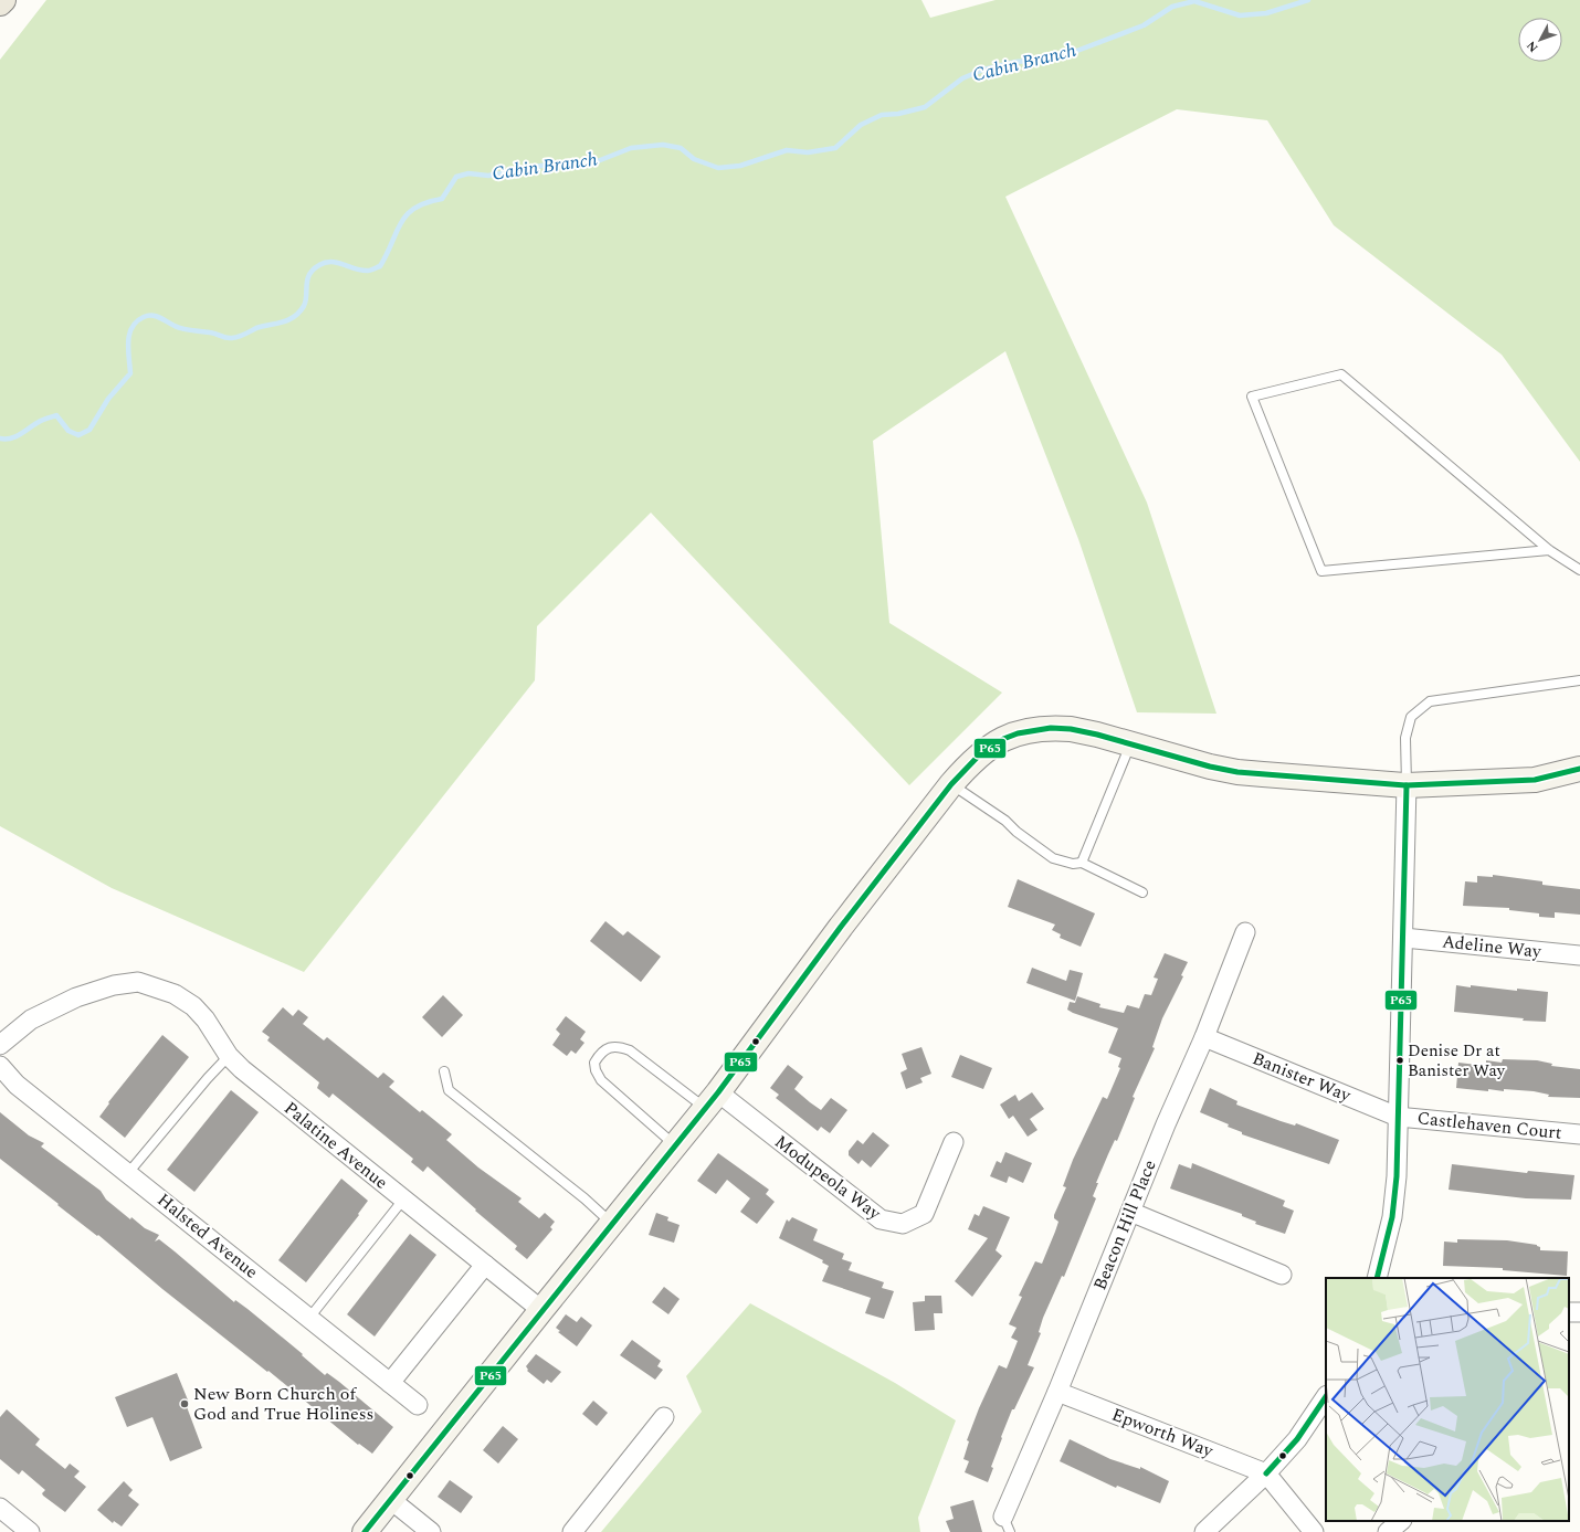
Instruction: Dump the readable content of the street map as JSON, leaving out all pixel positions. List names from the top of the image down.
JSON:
{
  "streets": {
    "street": [
      "Adeline Way",
      "Banister Way",
      "Castlehaven Court",
      "Palatine Avenue",
      "Modupeola Way",
      "Beacon Hill Place",
      "Halsted Avenue",
      "Epworth Way"
    ]
  },
  "crossings": [
    ["Banister Way", "Castlehaven Court"],
    ["Banister Way", "Beacon Hill Place"],
    ["Beacon Hill Place", "Epworth Way"]
  ],
  "water": ["Cabin Branch"],
  "places": ["Denise Dr at Banister Way", "New Born Church of God and True Holiness"],
  "lines": ["transit line P65"],
  "north": "bottom left"
}
